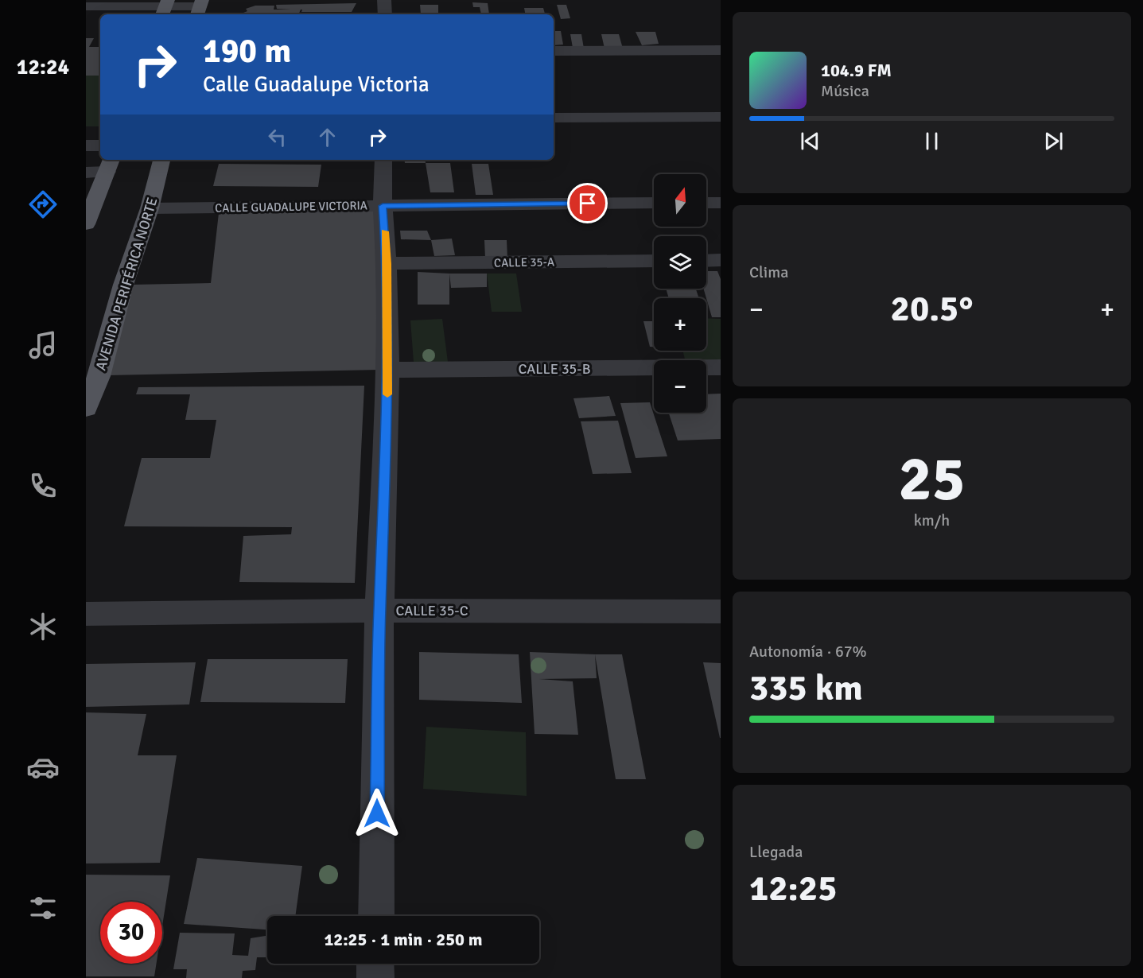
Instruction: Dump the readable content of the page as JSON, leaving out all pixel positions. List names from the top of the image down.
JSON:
{
  "streets": {
    "main road": ["AVENIDA PERIFÉRICA NORTE"],
    "street": [
      "CALLE GUADALUPE VICTORIA",
      "CALLE 35-A",
      "CALLE 35-B",
      "CALLE 35-C"
    ]
  },
  "crossings": [
    ["CALLE GUADALUPE VICTORIA", "AVENIDA PERIFÉRICA NORTE"]
  ],
  "north": "top",
  "page": {
    "tabs": "12:24",
    "turn": ["190 m", "Calle Guadalupe Victoria"],
    "song": ["104.9 FM", "Música"],
    "map_buttons": ["+", "−"],
    "tile": [
      "Clima",
      ["25", "km/h"],
      ["Autonomía · 67%", "335 km"],
      ["Llegada", "12:25"]
    ],
    "heat": ["−", "20.5°", "+"],
    "limit": "30",
    "trip": "12:25 · 1 min · 250 m"
  }
}
